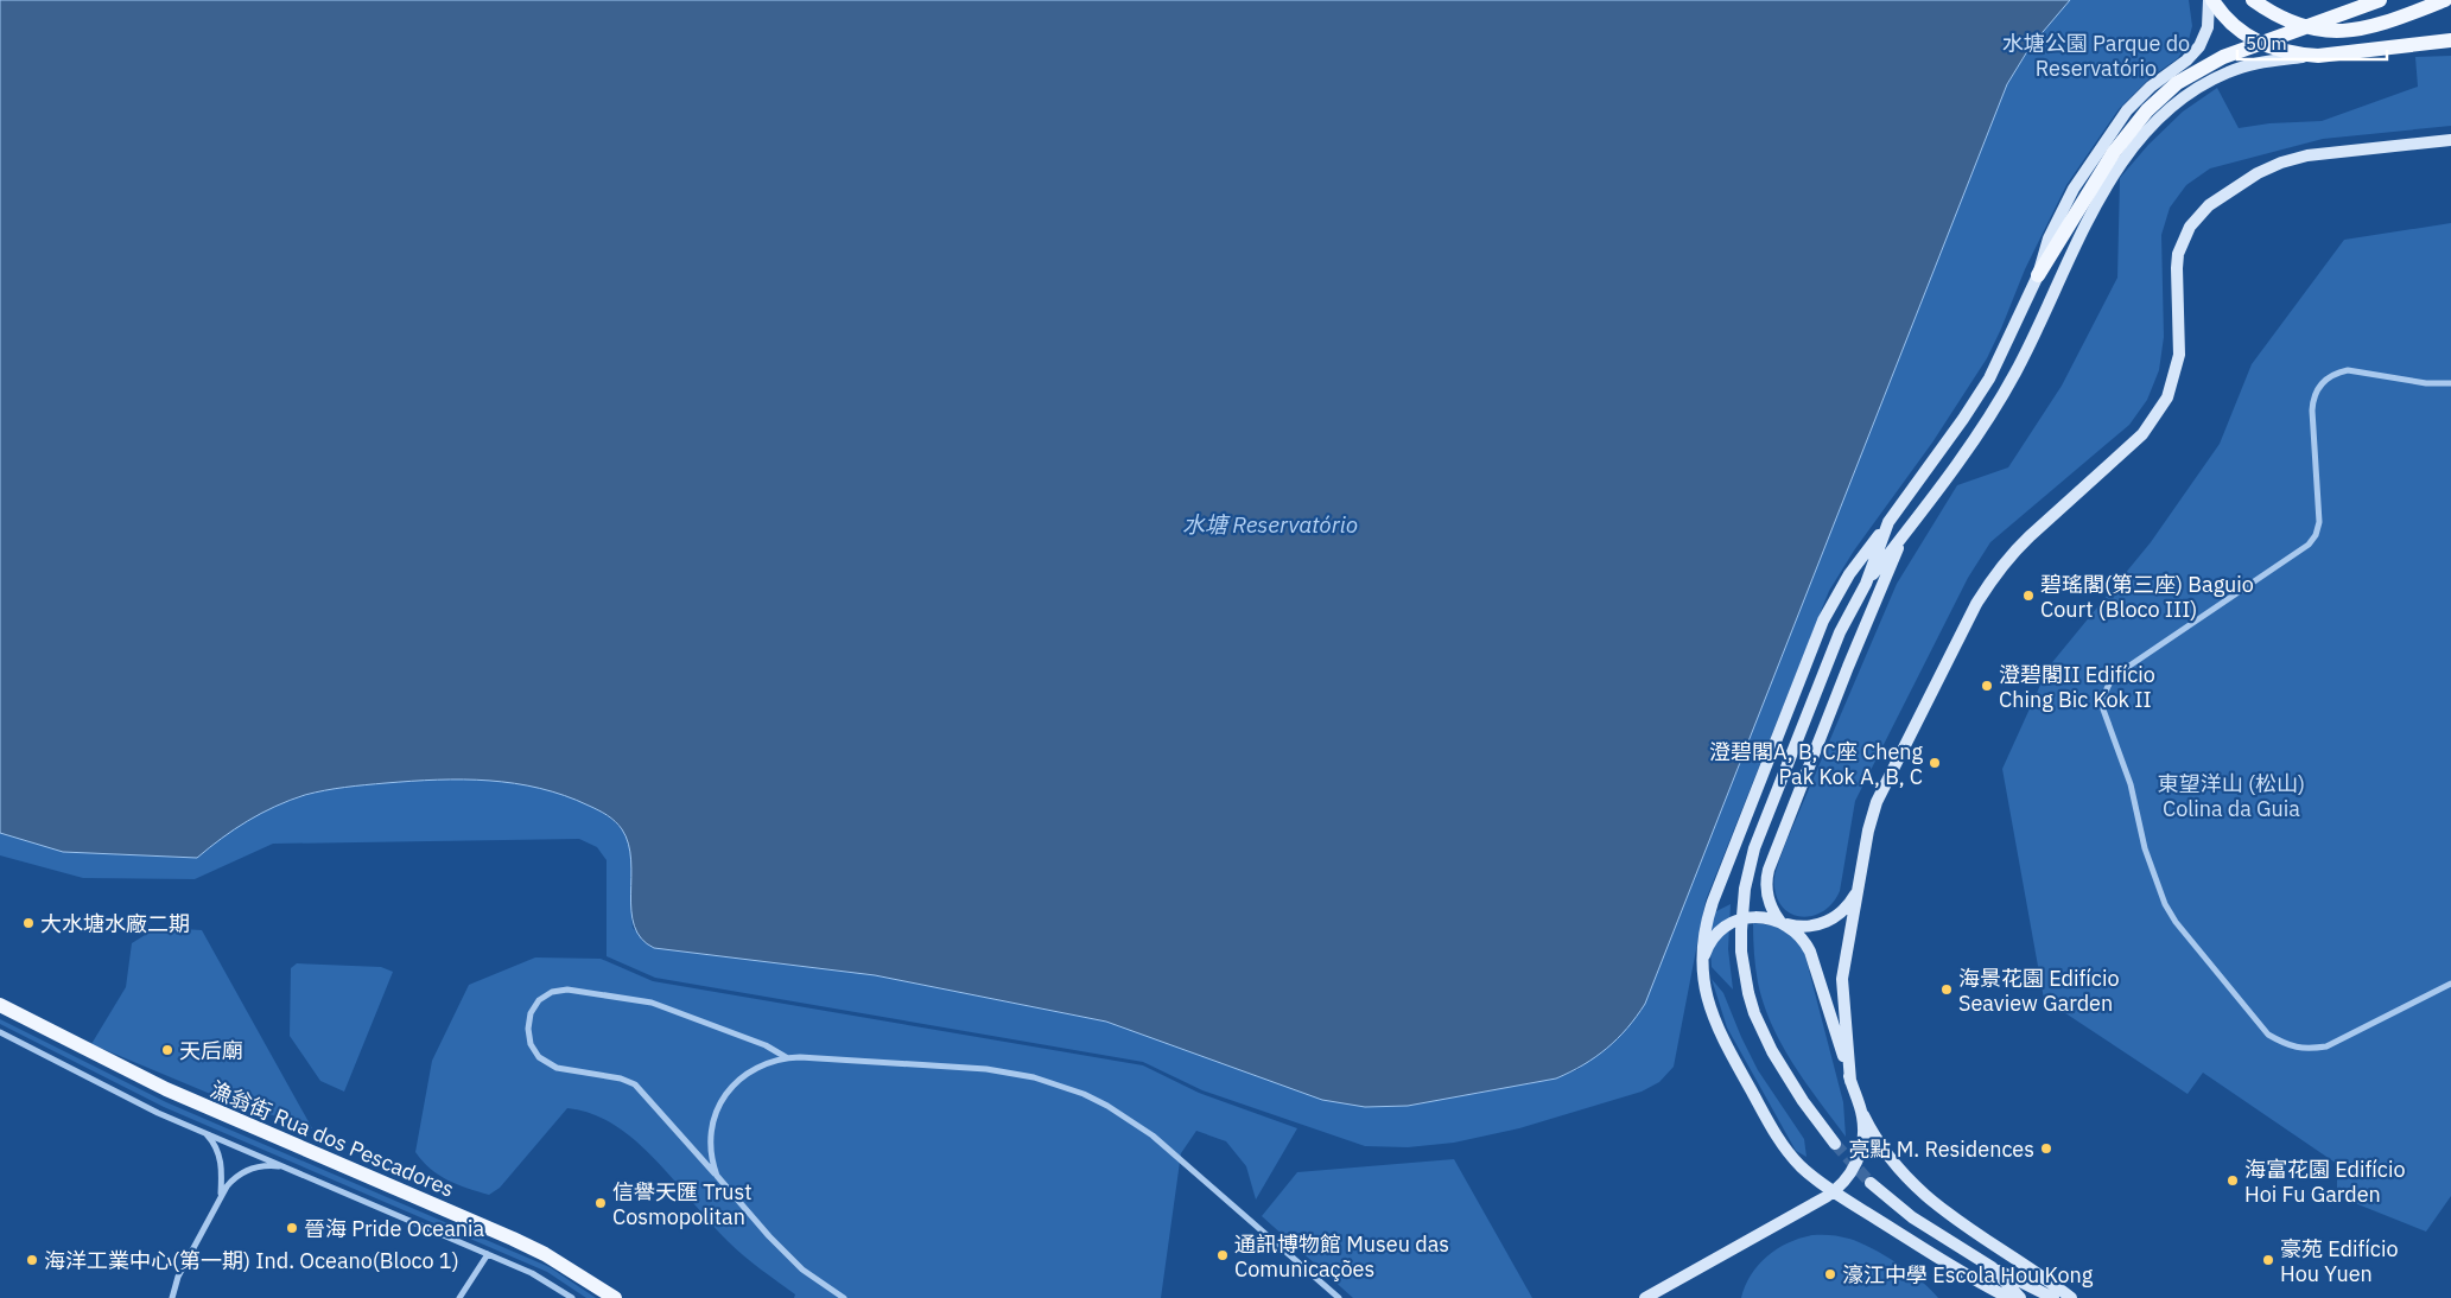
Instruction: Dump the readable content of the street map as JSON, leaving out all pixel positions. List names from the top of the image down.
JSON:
{
  "streets": {
    "main road": ["漁翁街 Rua dos Pescadores"]
  },
  "water": ["水塘 Reservatório"],
  "parks": ["水塘公園 Parque do Reservatório", "東望洋山 (松山) Colina da Guia"],
  "places": [
    "碧瑤閣(第三座) Baguio Court (Bloco III)",
    "澄碧閣II Edifício Ching Bic Kok II",
    "澄碧閣A, B, C座 Cheng Pak Kok A, B, C",
    "大水塘水廠二期",
    "海景花園 Edifício Seaview Garden",
    "天后廟",
    "亮點 M. Residences",
    "海富花園 Edifício Hoi Fu Garden",
    "信譽天匯 Trust Cosmopolitan",
    "晉海 Pride Oceania",
    "通訊博物館 Museu das Comunicações",
    "海洋工業中心(第一期) Ind. Oceano(Bloco 1)",
    "豪苑 Edifício Hou Yuen",
    "濠江中學 Escola Hou Kong"
  ],
  "scale_bar": "50 m"
}
